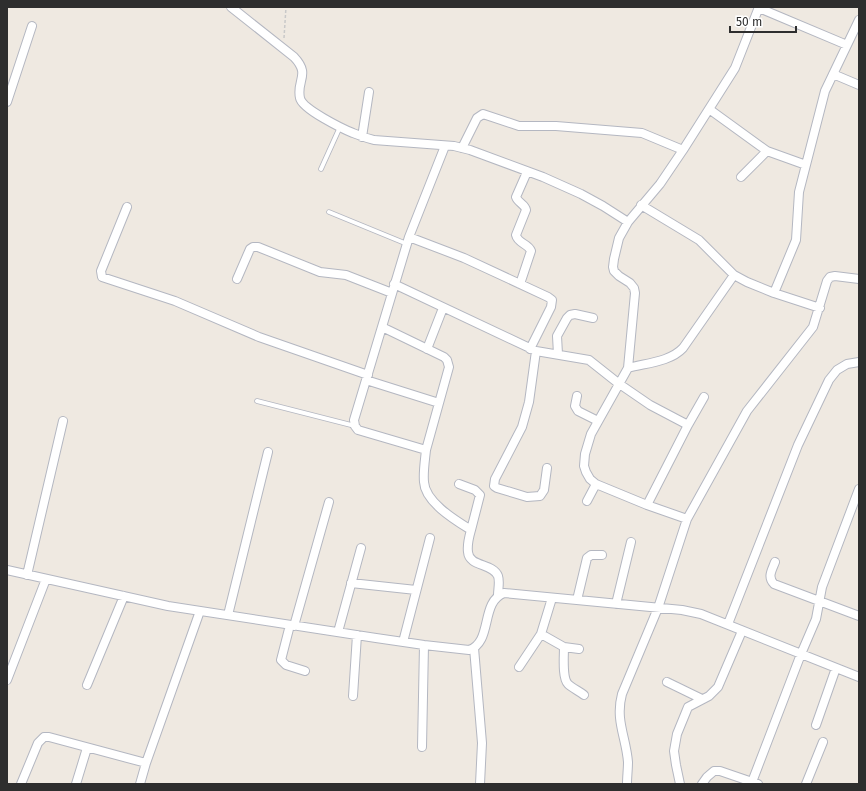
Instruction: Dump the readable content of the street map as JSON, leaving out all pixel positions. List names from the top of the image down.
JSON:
{
  "scale_bar": "50 m"
}
